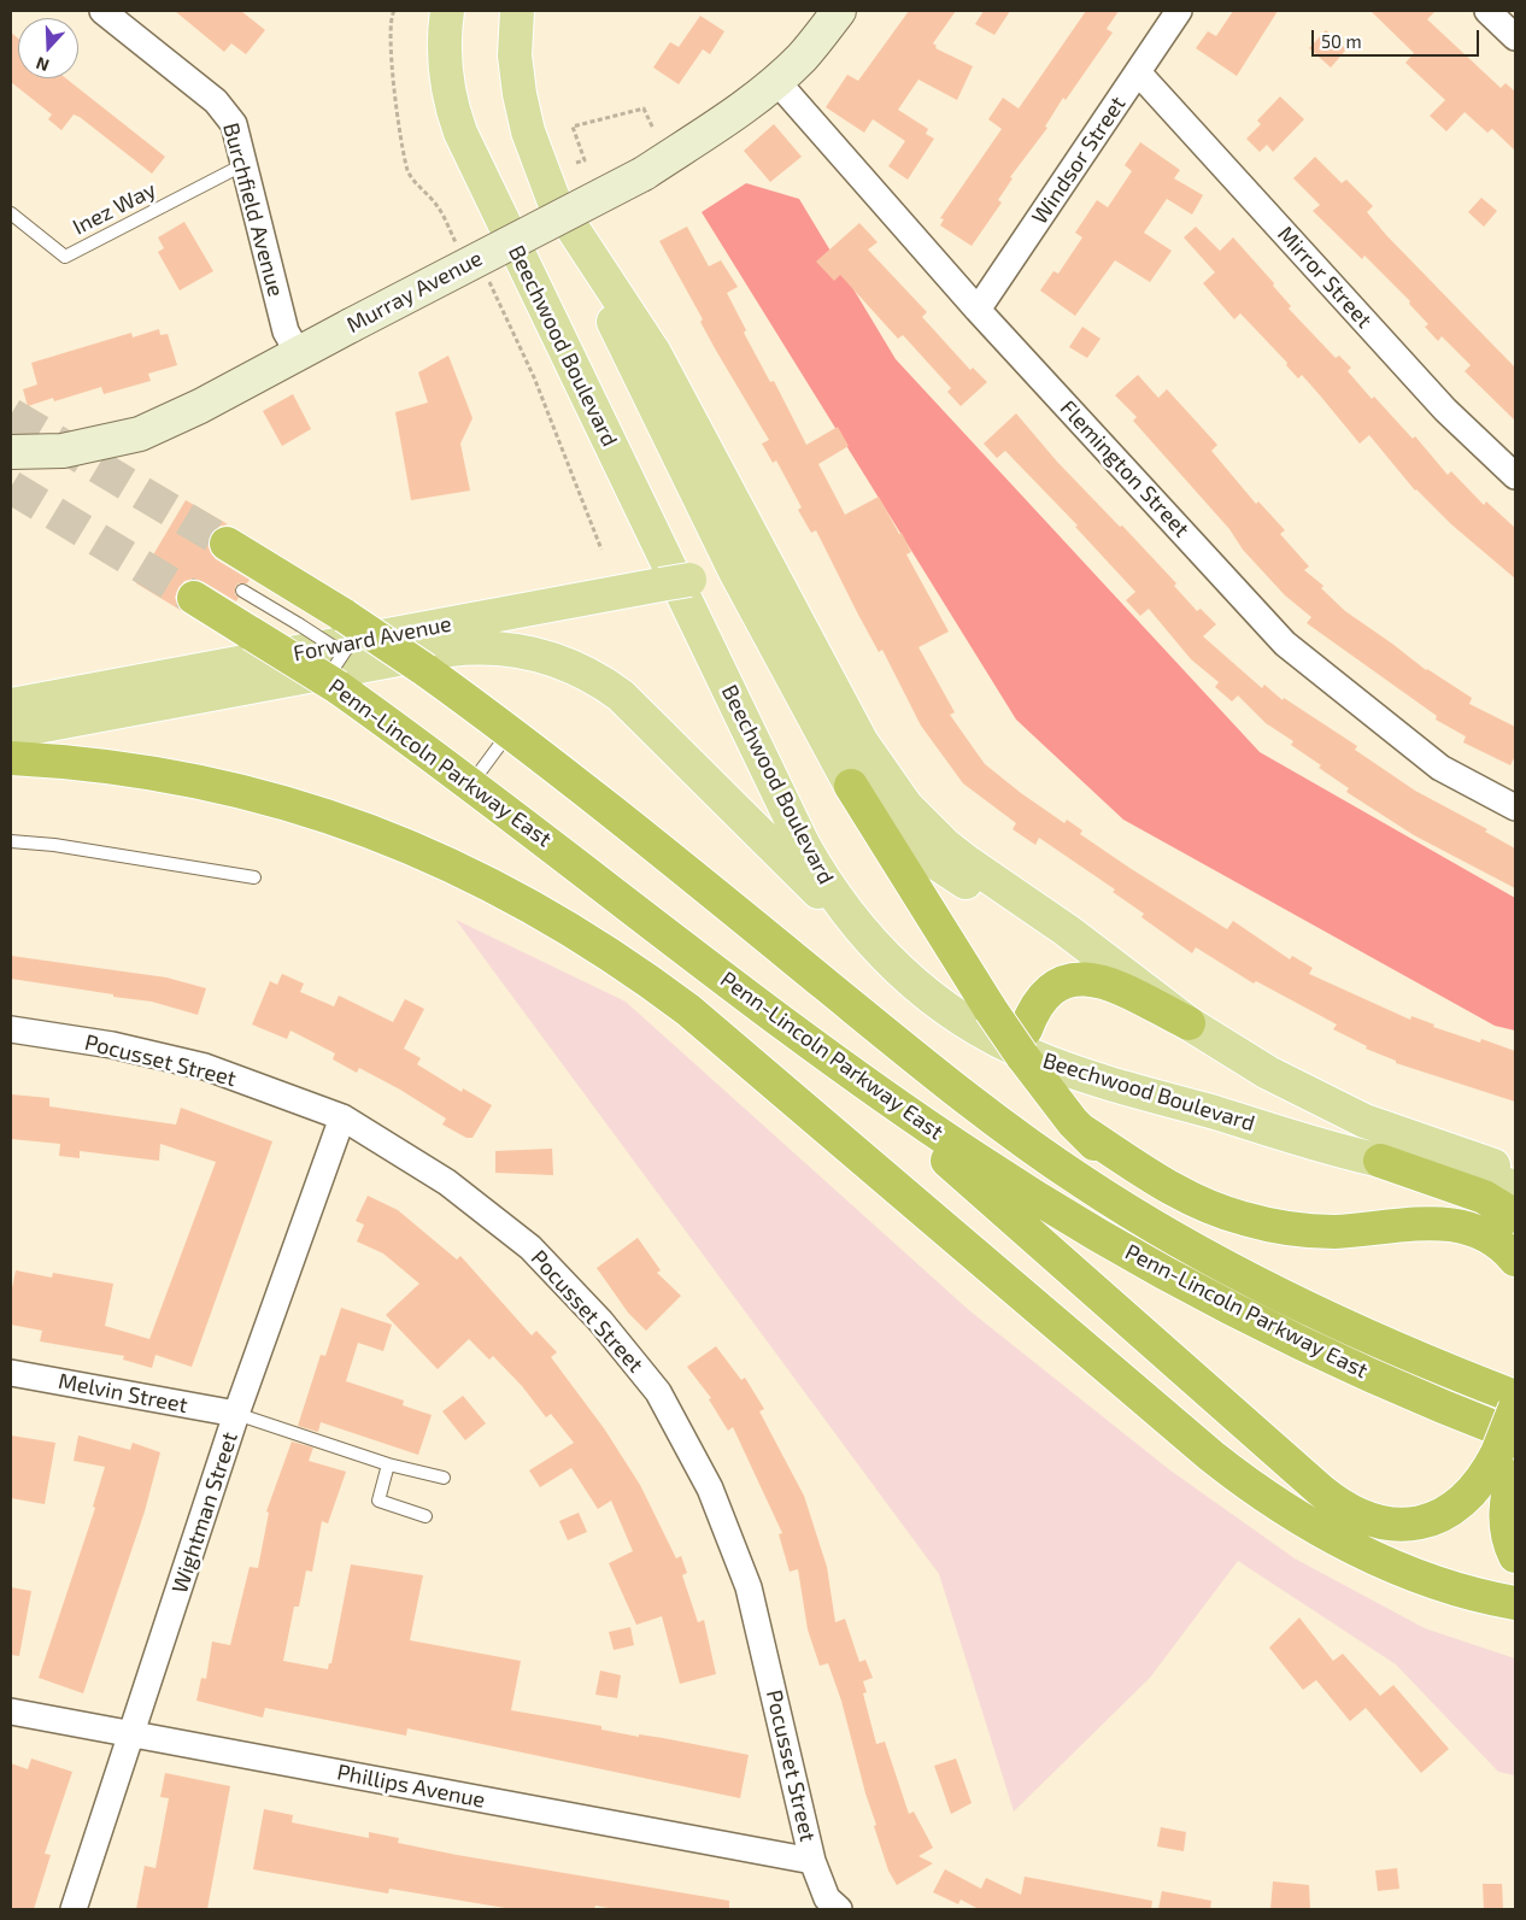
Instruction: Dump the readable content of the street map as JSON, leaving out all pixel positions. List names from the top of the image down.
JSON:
{
  "streets": {
    "highway": ["Penn-Lincoln Parkway East"],
    "main road": ["Murray Avenue", "Beechwood Boulevard", "Forward Avenue"],
    "street": [
      "Windsor Street",
      "Burchfield Avenue",
      "Mirror Street",
      "Flemington Street",
      "Pocusset Street",
      "Melvin Street",
      "Wightman Street",
      "Phillips Avenue"
    ],
    "lane": ["Inez Way"]
  },
  "crossings": [
    ["Windsor Street", "Mirror Street"],
    ["Windsor Street", "Flemington Street"],
    ["Inez Way", "Burchfield Avenue"],
    ["Burchfield Avenue", "Murray Avenue"],
    ["Murray Avenue", "Flemington Street"],
    ["Pocusset Street", "Wightman Street"],
    ["Pocusset Street", "Phillips Avenue"],
    ["Melvin Street", "Wightman Street"],
    ["Wightman Street", "Phillips Avenue"]
  ],
  "scale_bar": "50 m",
  "north": "bottom"
}
